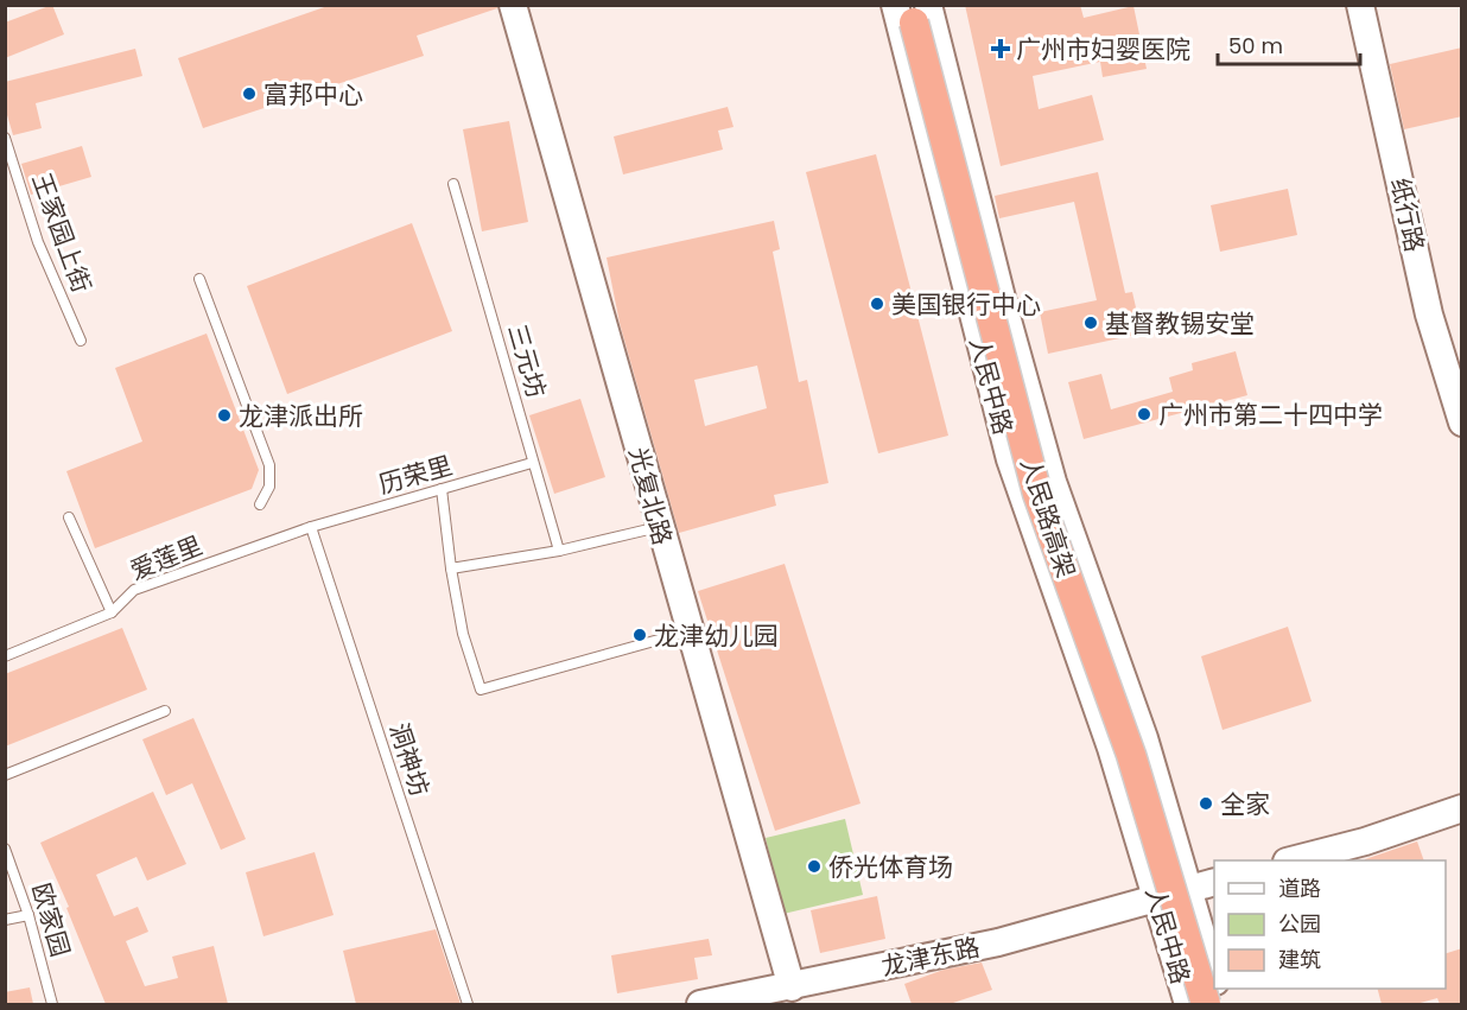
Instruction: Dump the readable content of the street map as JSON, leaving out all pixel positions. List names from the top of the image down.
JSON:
{
  "streets": {
    "main road": [
      "纸行路",
      "人民中路",
      "光复北路",
      "人民路高架",
      "龙津东路"
    ],
    "lane": [
      "王家园上街",
      "三元坊",
      "历荣里",
      "爱莲里",
      "洞神坊",
      "欧家园"
    ]
  },
  "crossings": [
    ["三元坊", "历荣里"],
    ["人民中路", "人民路高架"],
    ["人民中路", "龙津东路"],
    ["历荣里", "爱莲里"],
    ["历荣里", "洞神坊"],
    ["光复北路", "龙津东路"],
    ["爱莲里", "洞神坊"]
  ],
  "places": {
    "health": ["广州市妇婴医院"],
    "other": [
      "富邦中心",
      "美国银行中心",
      "基督教锡安堂",
      "广州市第二十四中学",
      "龙津派出所",
      "龙津幼儿园",
      "全家",
      "侨光体育场"
    ]
  },
  "legend": ["道路", "公园", "建筑"],
  "scale_bar": "50 m"
}
